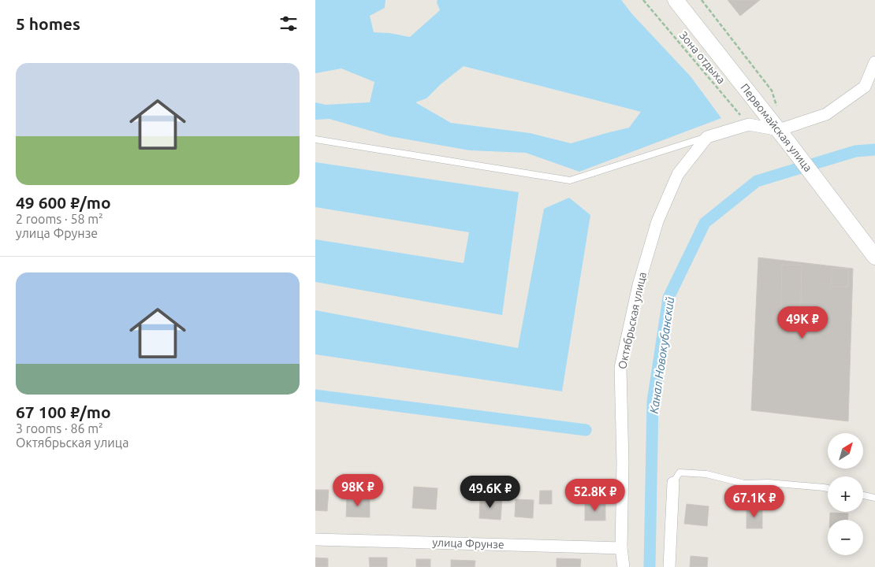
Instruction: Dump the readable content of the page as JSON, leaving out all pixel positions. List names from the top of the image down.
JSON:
{
  "streets": {
    "main road": ["Первомайская улица"],
    "street": ["Октябрьская улица", "улица Фрунзе"],
    "path": ["Зона отдыха"]
  },
  "crossings": [
    ["Октябрьская улица", "улица Фрунзе"]
  ],
  "water": ["Канал Новокубанский"],
  "north": "top right",
  "page": {
    "heading": "5 homes",
    "list": [
      {
        "name": "49 600 ₽/mo",
        "note": "2 rooms · 58 m² · улица Фрунзе"
      },
      {
        "name": "67 100 ₽/mo",
        "note": "3 rooms · 86 m² · Октябрьская улица"
      }
    ],
    "price": [
      "49K ₽",
      "98K ₽",
      "49.6K ₽",
      "52.8K ₽",
      "67.1K ₽"
    ],
    "map_buttons": ["+", "−"]
  }
}
